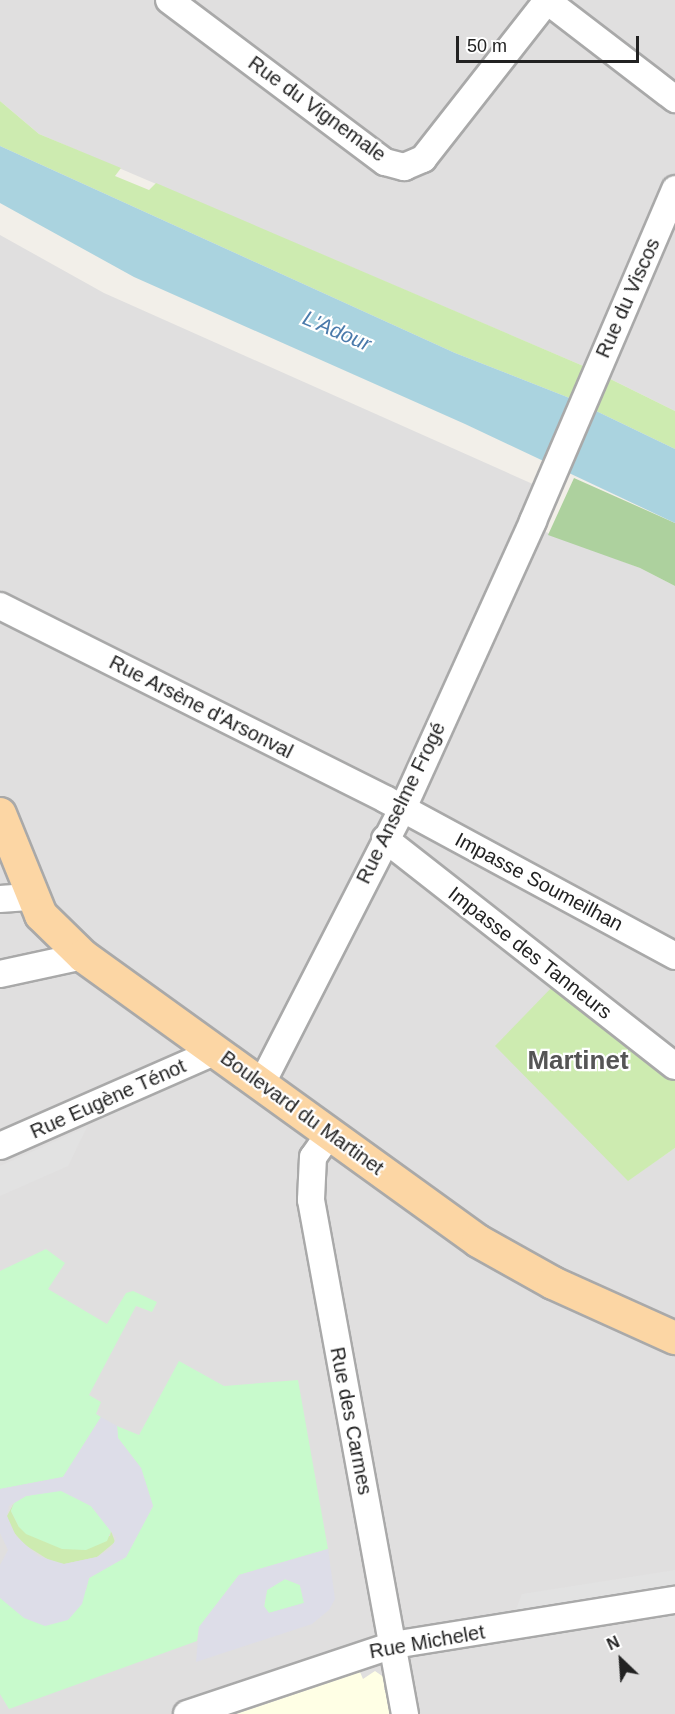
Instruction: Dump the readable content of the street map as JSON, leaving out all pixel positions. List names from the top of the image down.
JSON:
{
  "streets": {
    "main road": ["Boulevard du Martinet"],
    "street": [
      "Rue du Vignemale",
      "Rue du Viscos",
      "Rue Arsène d'Arsonval",
      "Rue Anselme Frogé",
      "Impasse Soumeilhan",
      "Impasse des Tanneurs",
      "Rue Eugène Ténot",
      "Rue des Carmes",
      "Rue Michelet"
    ]
  },
  "crossings": [
    ["Rue du Viscos", "Rue Anselme Frogé"],
    ["Rue Arsène d'Arsonval", "Rue Anselme Frogé"],
    ["Rue Arsène d'Arsonval", "Impasse Soumeilhan"],
    ["Rue Anselme Frogé", "Impasse Soumeilhan"],
    ["Rue Anselme Frogé", "Impasse des Tanneurs"],
    ["Rue Anselme Frogé", "Boulevard du Martinet"],
    ["Rue Eugène Ténot", "Boulevard du Martinet"],
    ["Boulevard du Martinet", "Rue des Carmes"],
    ["Rue des Carmes", "Rue Michelet"]
  ],
  "districts": ["Martinet"],
  "water": ["L'Adour"],
  "scale_bar": "50 m",
  "north": "top left"
}
